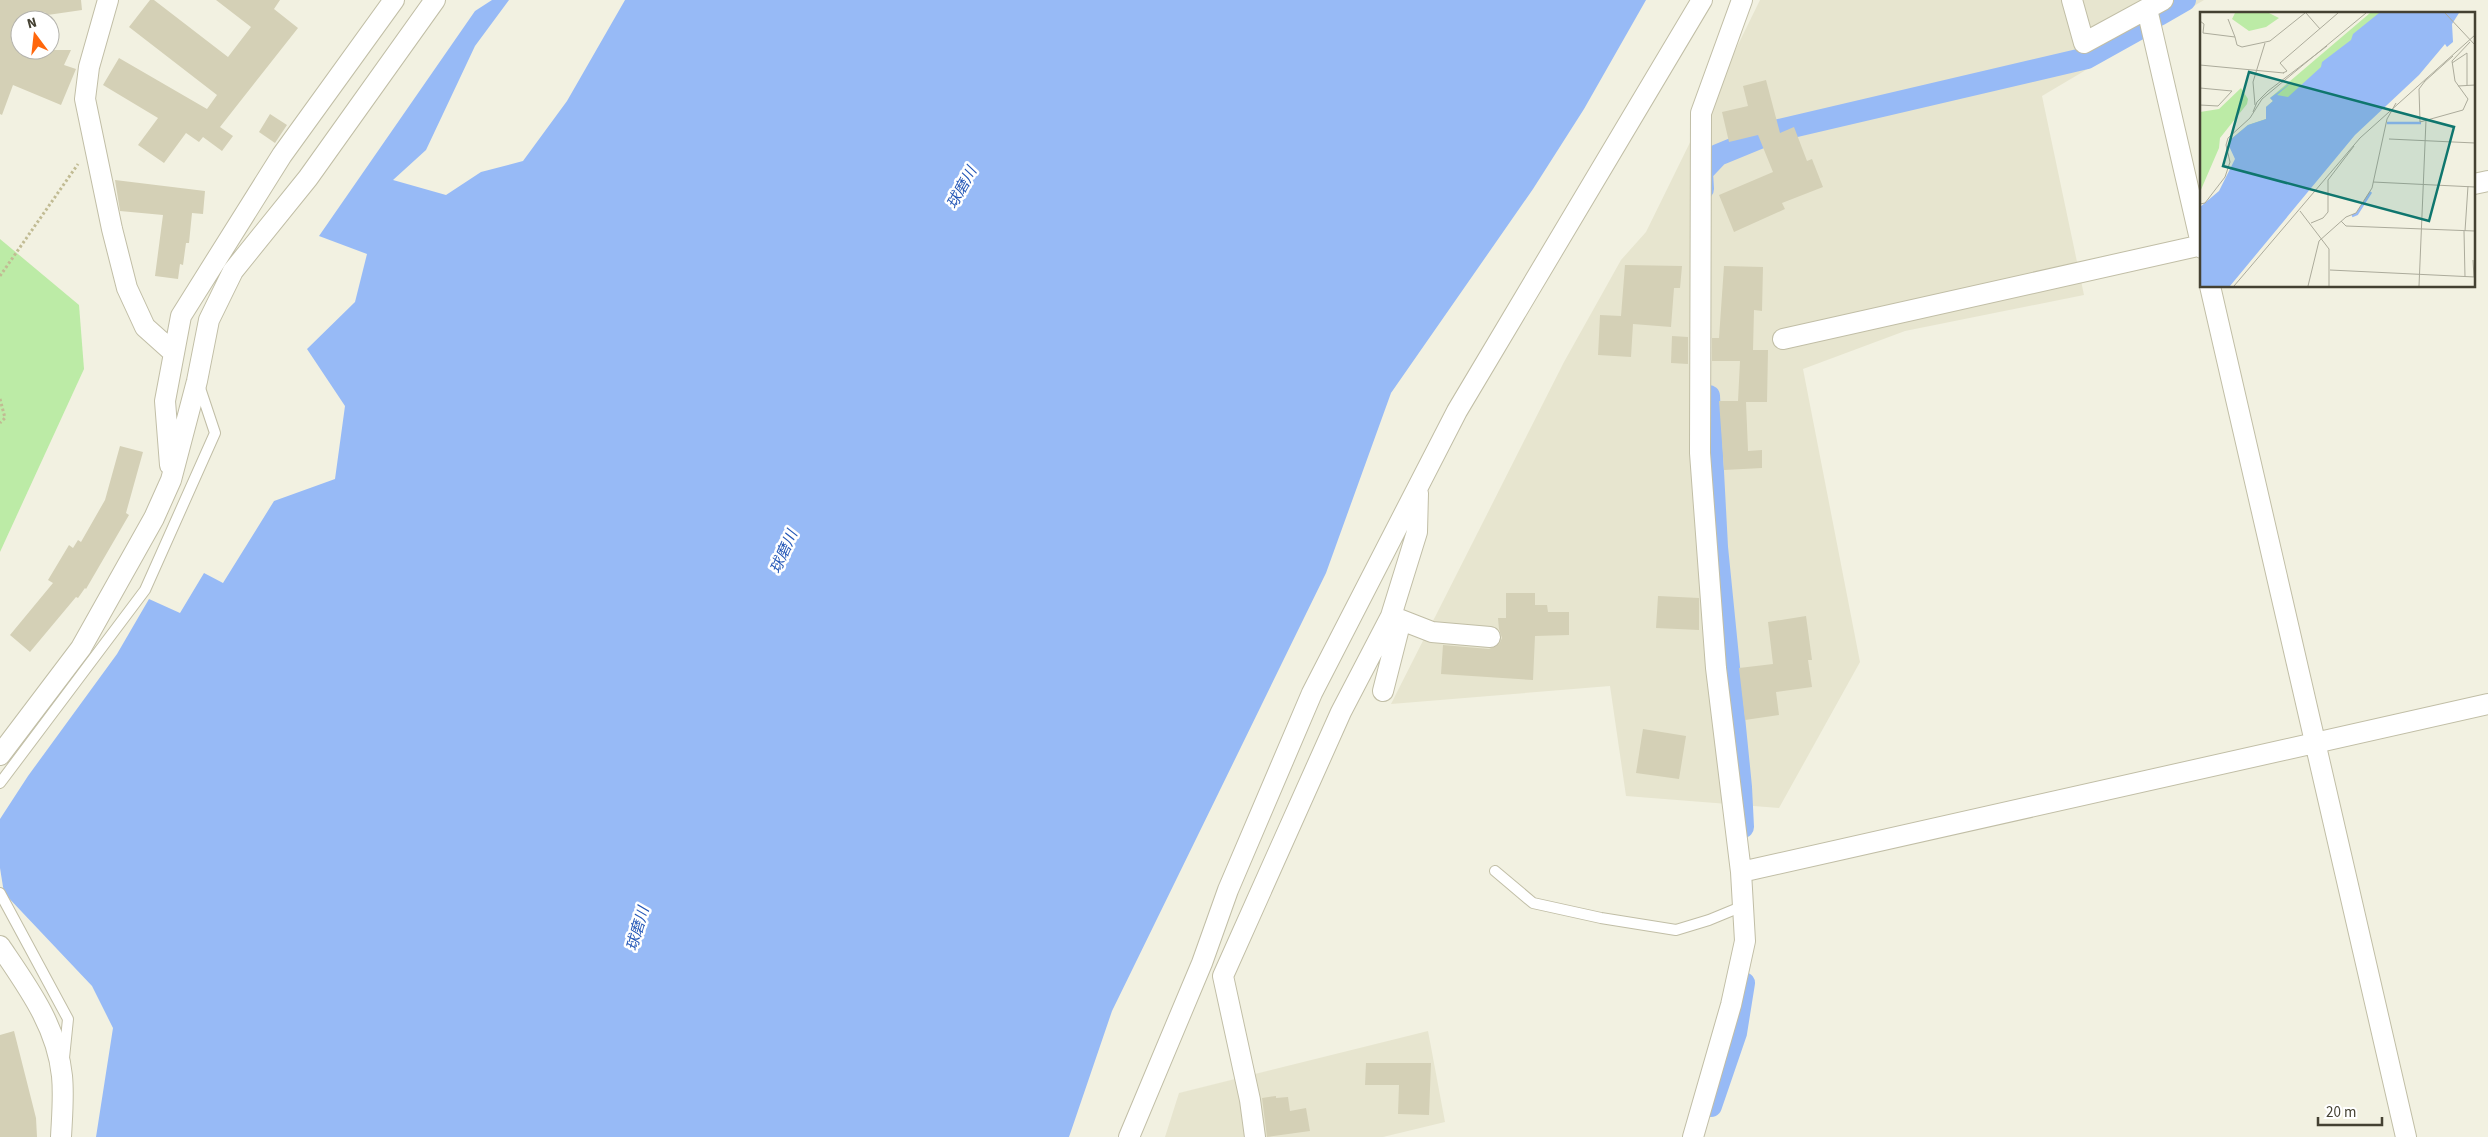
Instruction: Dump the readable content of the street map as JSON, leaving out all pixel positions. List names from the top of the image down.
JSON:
{
  "water": ["球磨川"],
  "scale_bar": "20 m",
  "north": "top"
}
